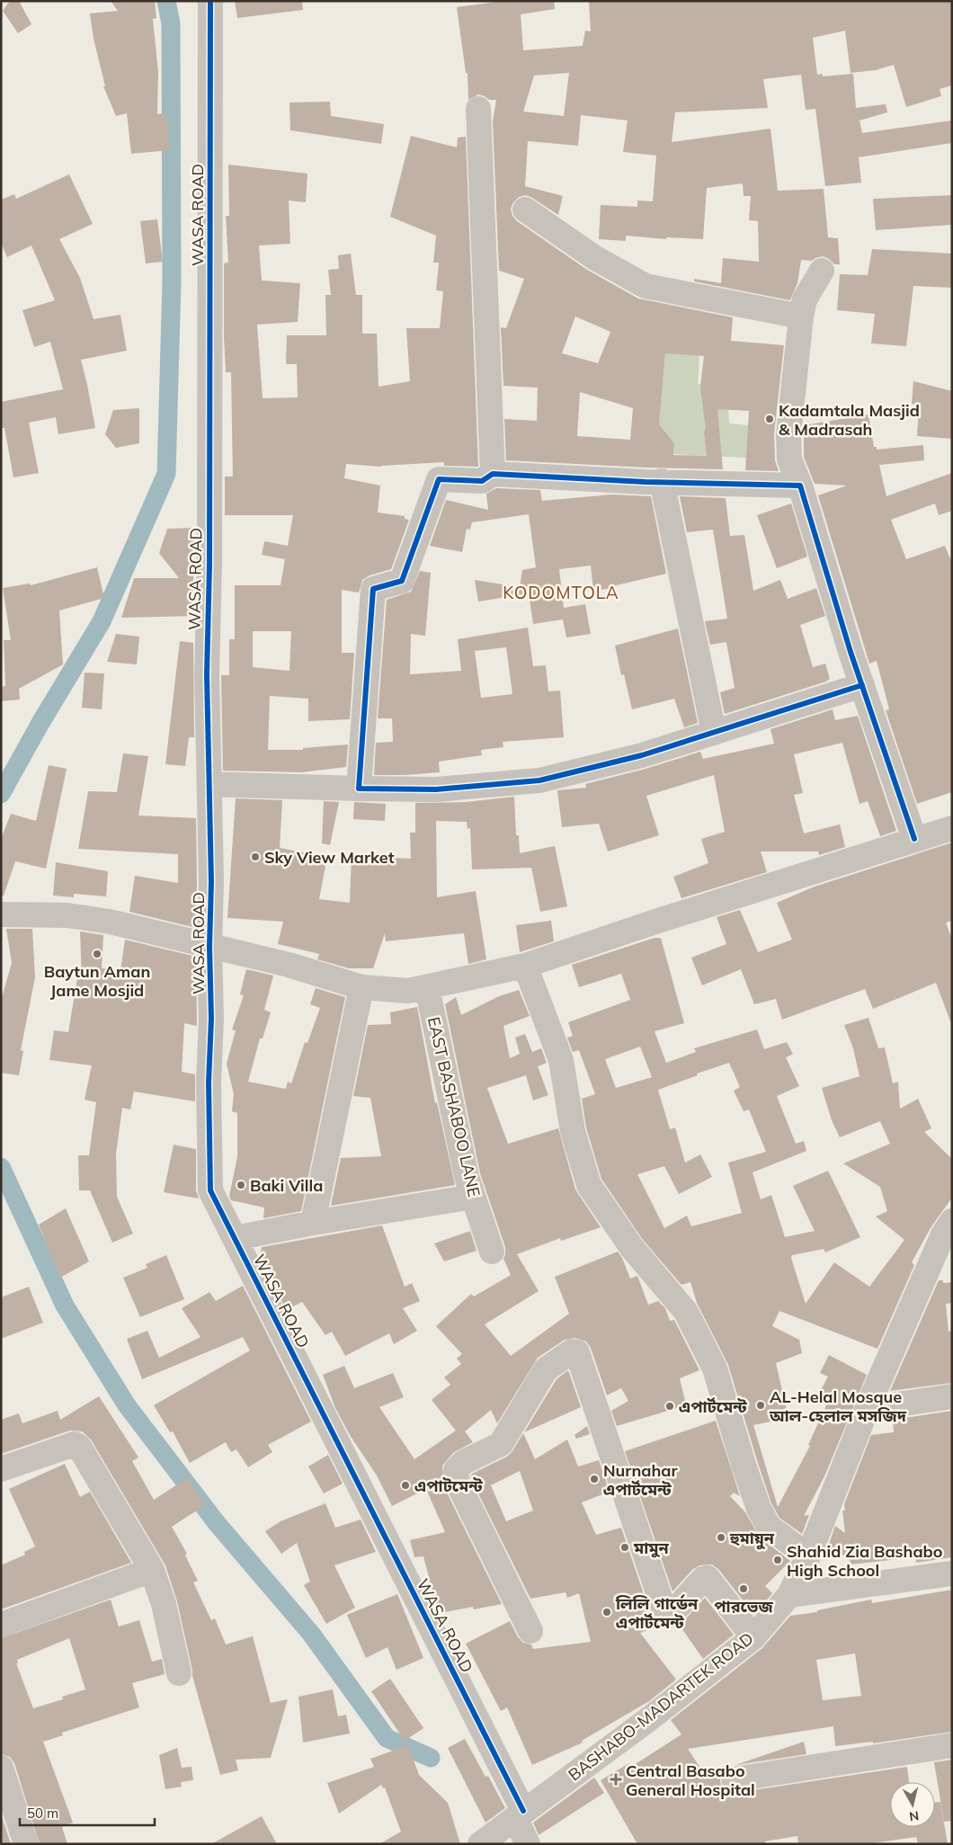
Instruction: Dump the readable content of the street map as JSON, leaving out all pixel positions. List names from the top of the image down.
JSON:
{
  "streets": {
    "street": ["WASA ROAD", "EAST BASHABOO LANE", "BASHABO-MADARTEK ROAD"]
  },
  "crossings": [
    ["WASA ROAD", "BASHABO-MADARTEK ROAD"]
  ],
  "districts": ["KODOMTOLA"],
  "places": {
    "other": [
      "Kadamtala Masjid & Madrasah",
      "Sky View Market",
      "Baytun Aman Jame Mosjid",
      "Baki Villa",
      "AL-Helal Mosque আল-হেলাল মসজিদ",
      "এপার্টমেন্ট",
      "Nurnahar এপার্টমেন্ট",
      "এপাটমেন্ট",
      "হুমায়ুন",
      "মামুন",
      "Shahid Zia Bashabo High School",
      "পারভেজ",
      "লিলি গার্ডেন এপার্টমেন্ট"
    ],
    "health": ["Central Basabo General Hospital"]
  },
  "scale_bar": "50 m",
  "north": "bottom"
}
